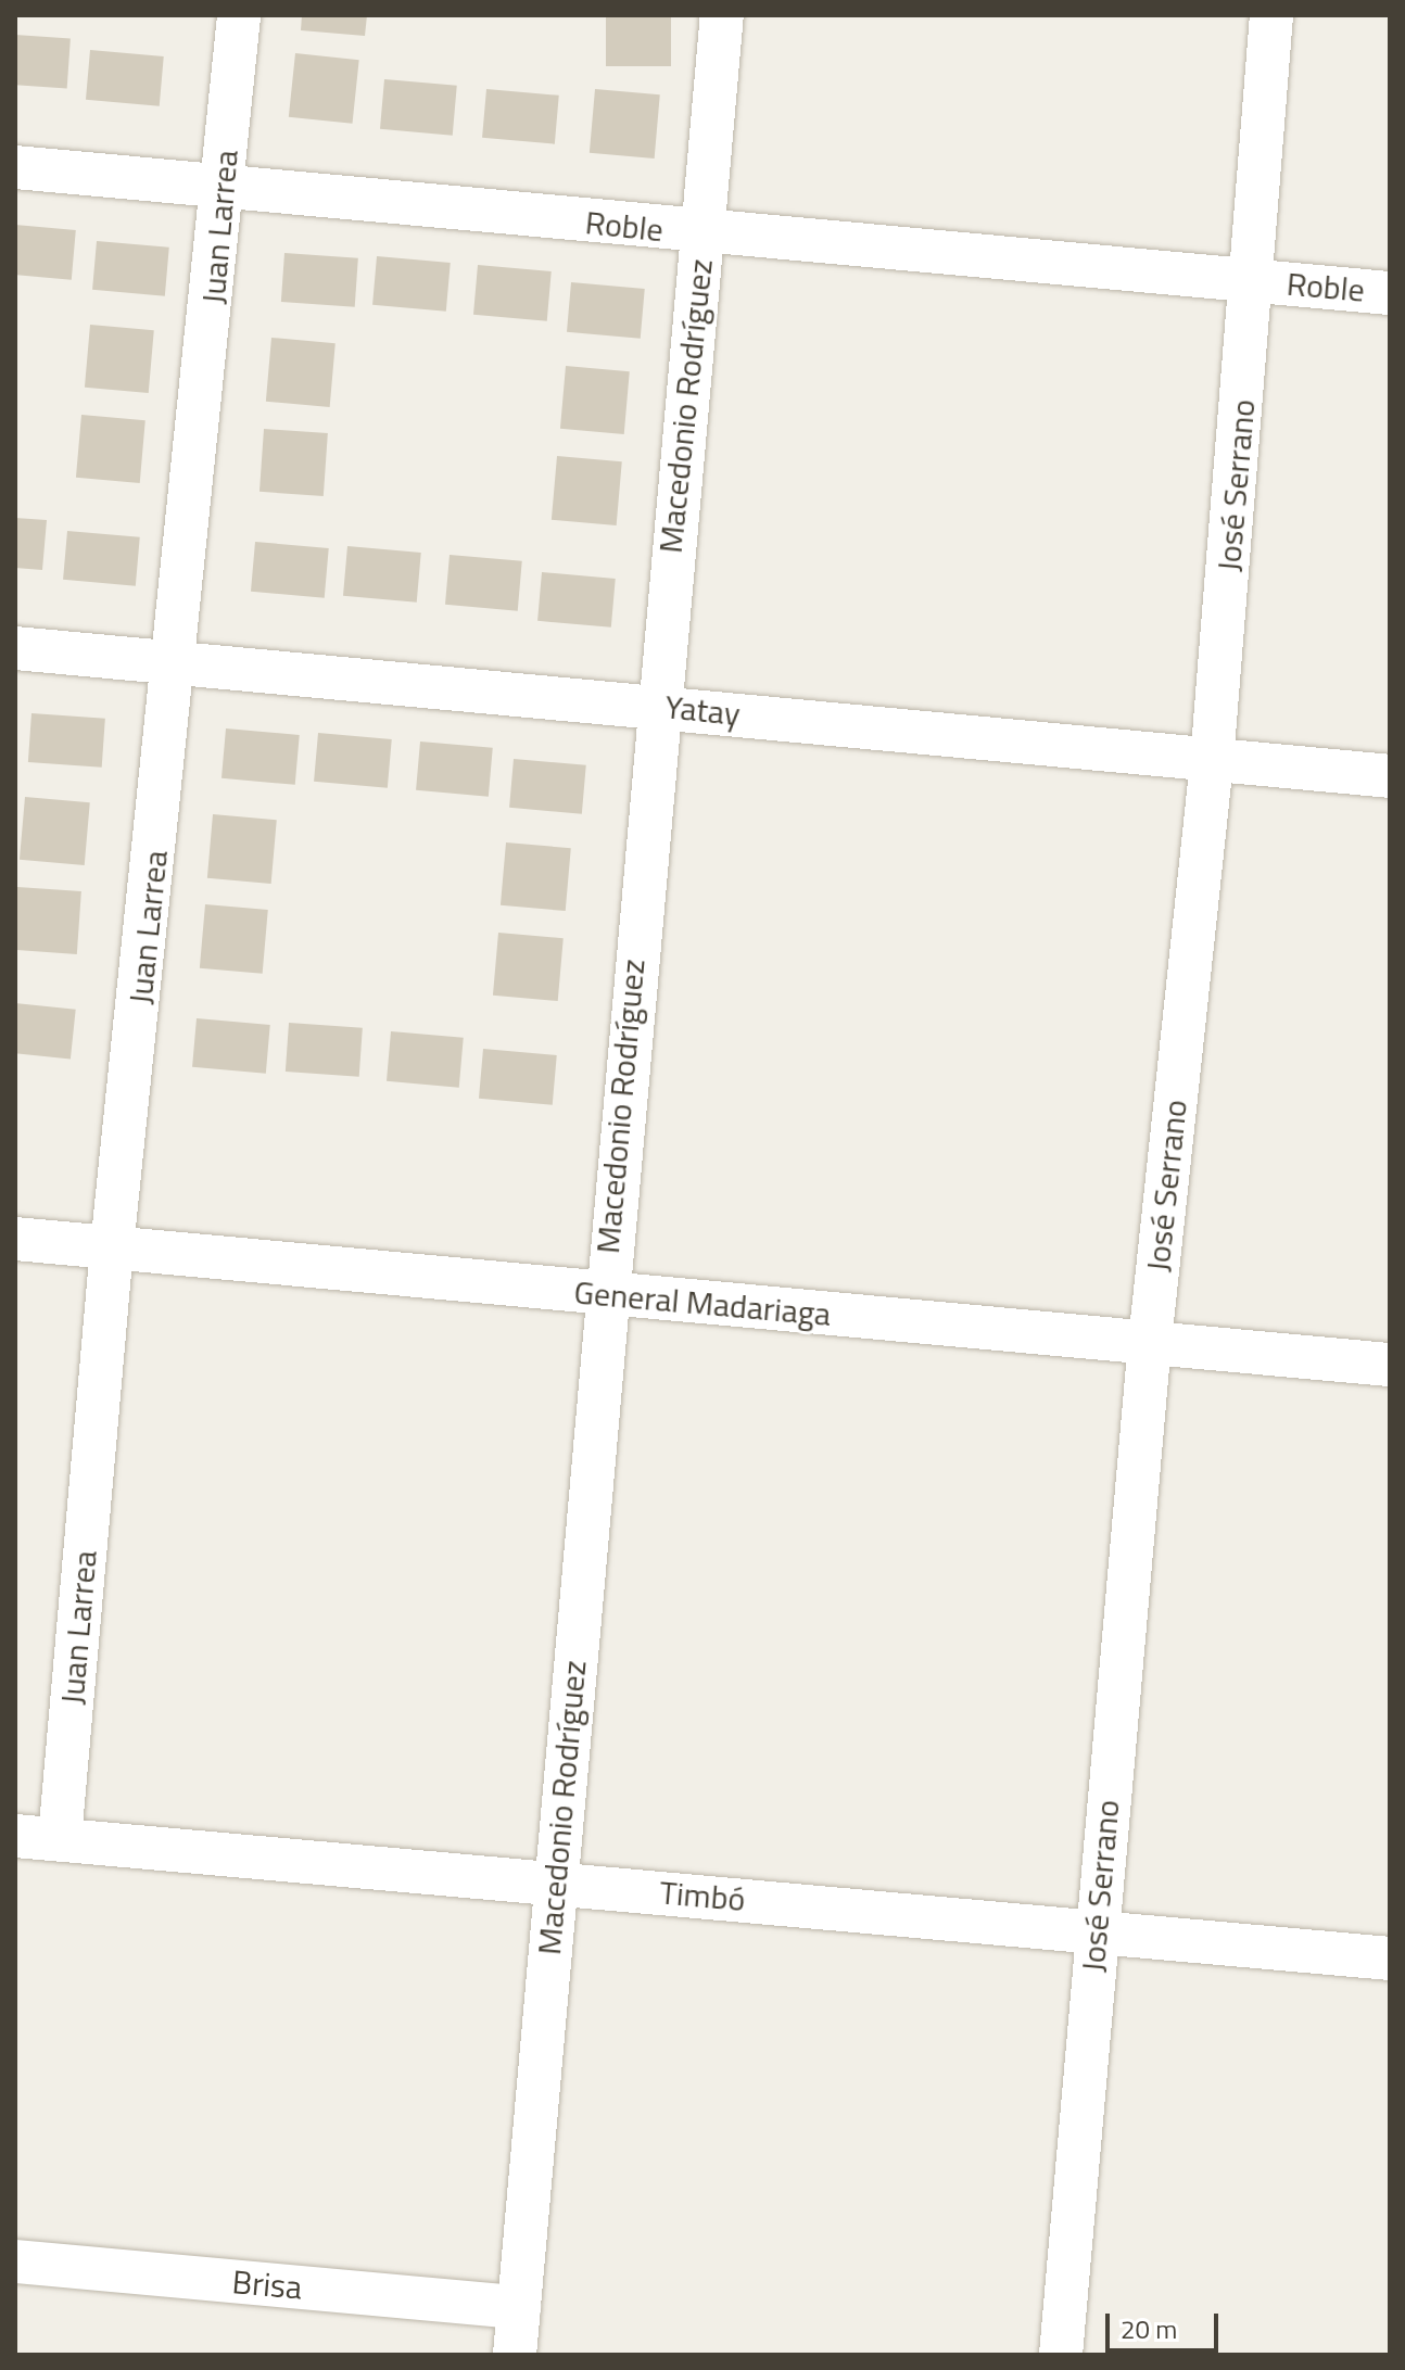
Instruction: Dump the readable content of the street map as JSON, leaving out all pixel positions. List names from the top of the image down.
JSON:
{
  "streets": {
    "street": [
      "Roble",
      "Juan Larrea",
      "Macedonio Rodríguez",
      "José Serrano",
      "Yatay",
      "General Madariaga",
      "Timbó",
      "Brisa"
    ]
  },
  "crossings": [
    ["Roble", "Juan Larrea"],
    ["Roble", "Macedonio Rodríguez"],
    ["Roble", "José Serrano"],
    ["Juan Larrea", "Yatay"],
    ["Juan Larrea", "General Madariaga"],
    ["Juan Larrea", "Timbó"],
    ["Macedonio Rodríguez", "Yatay"],
    ["Macedonio Rodríguez", "General Madariaga"],
    ["Macedonio Rodríguez", "Timbó"],
    ["Macedonio Rodríguez", "Brisa"],
    ["José Serrano", "Yatay"],
    ["José Serrano", "General Madariaga"],
    ["José Serrano", "Timbó"]
  ],
  "scale_bar": "20 m"
}
